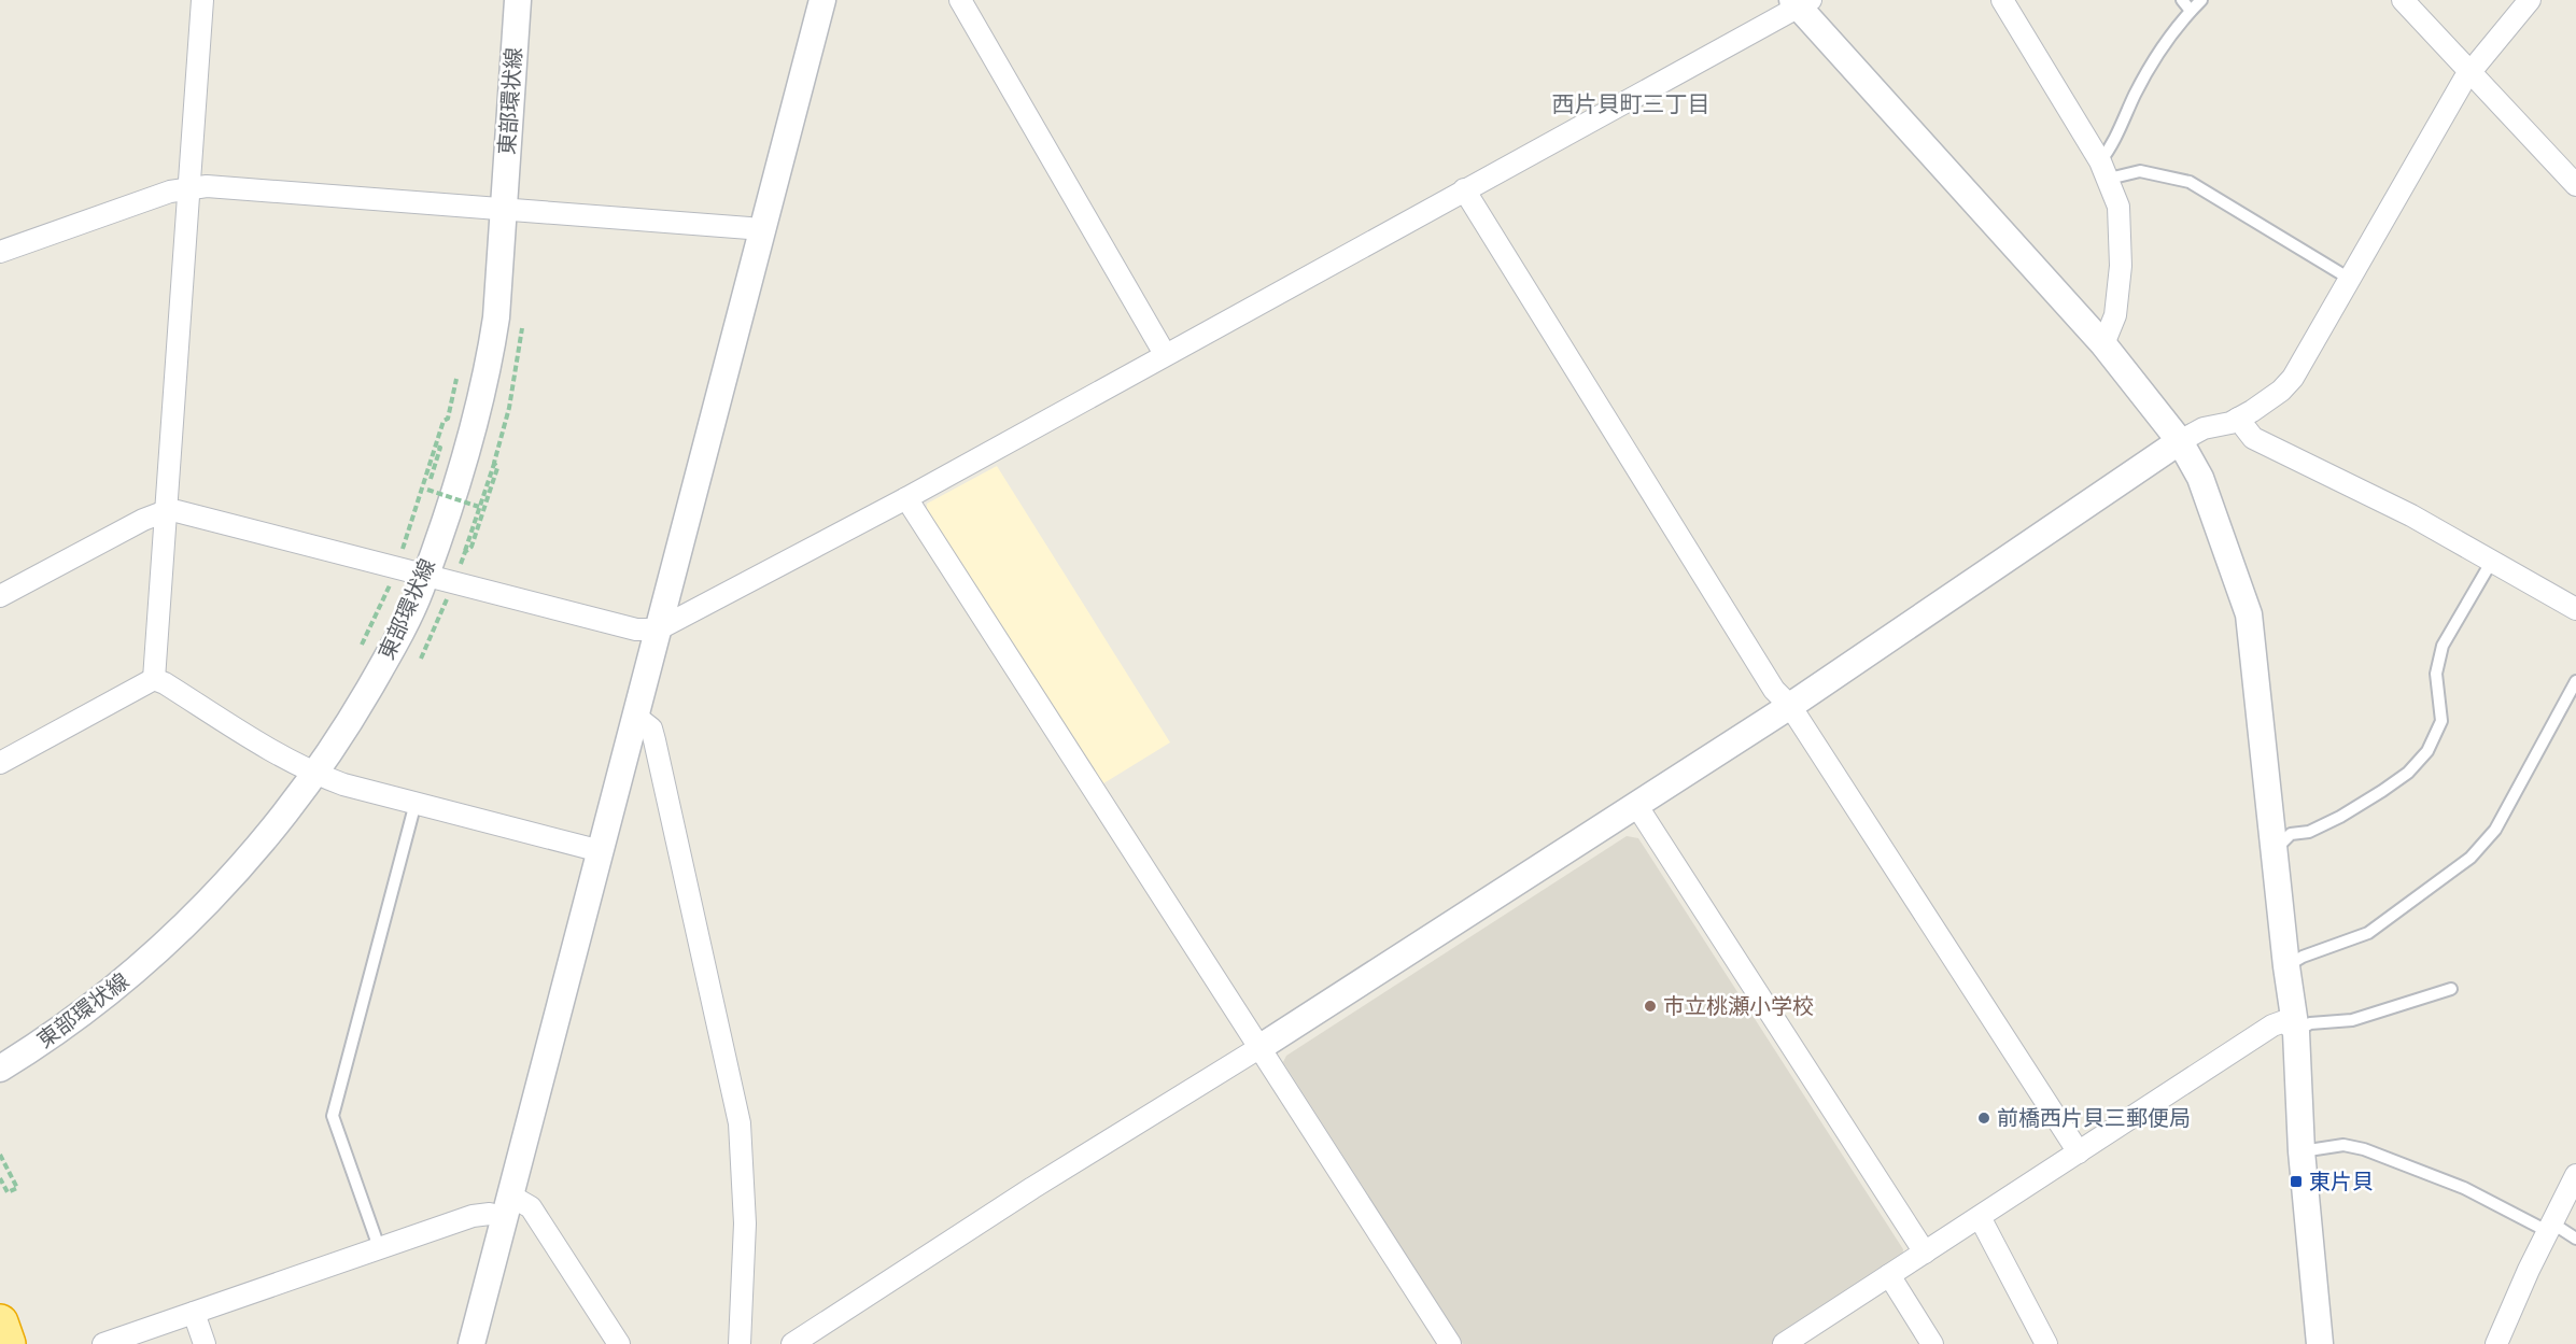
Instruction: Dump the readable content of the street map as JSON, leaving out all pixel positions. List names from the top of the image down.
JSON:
{
  "streets": {
    "street": ["東部環状線"]
  },
  "districts": ["西片貝町三丁目"],
  "places": {
    "other": ["市立桃瀬小学校", "前橋西片貝三郵便局"],
    "transit": ["東片貝"]
  }
}
